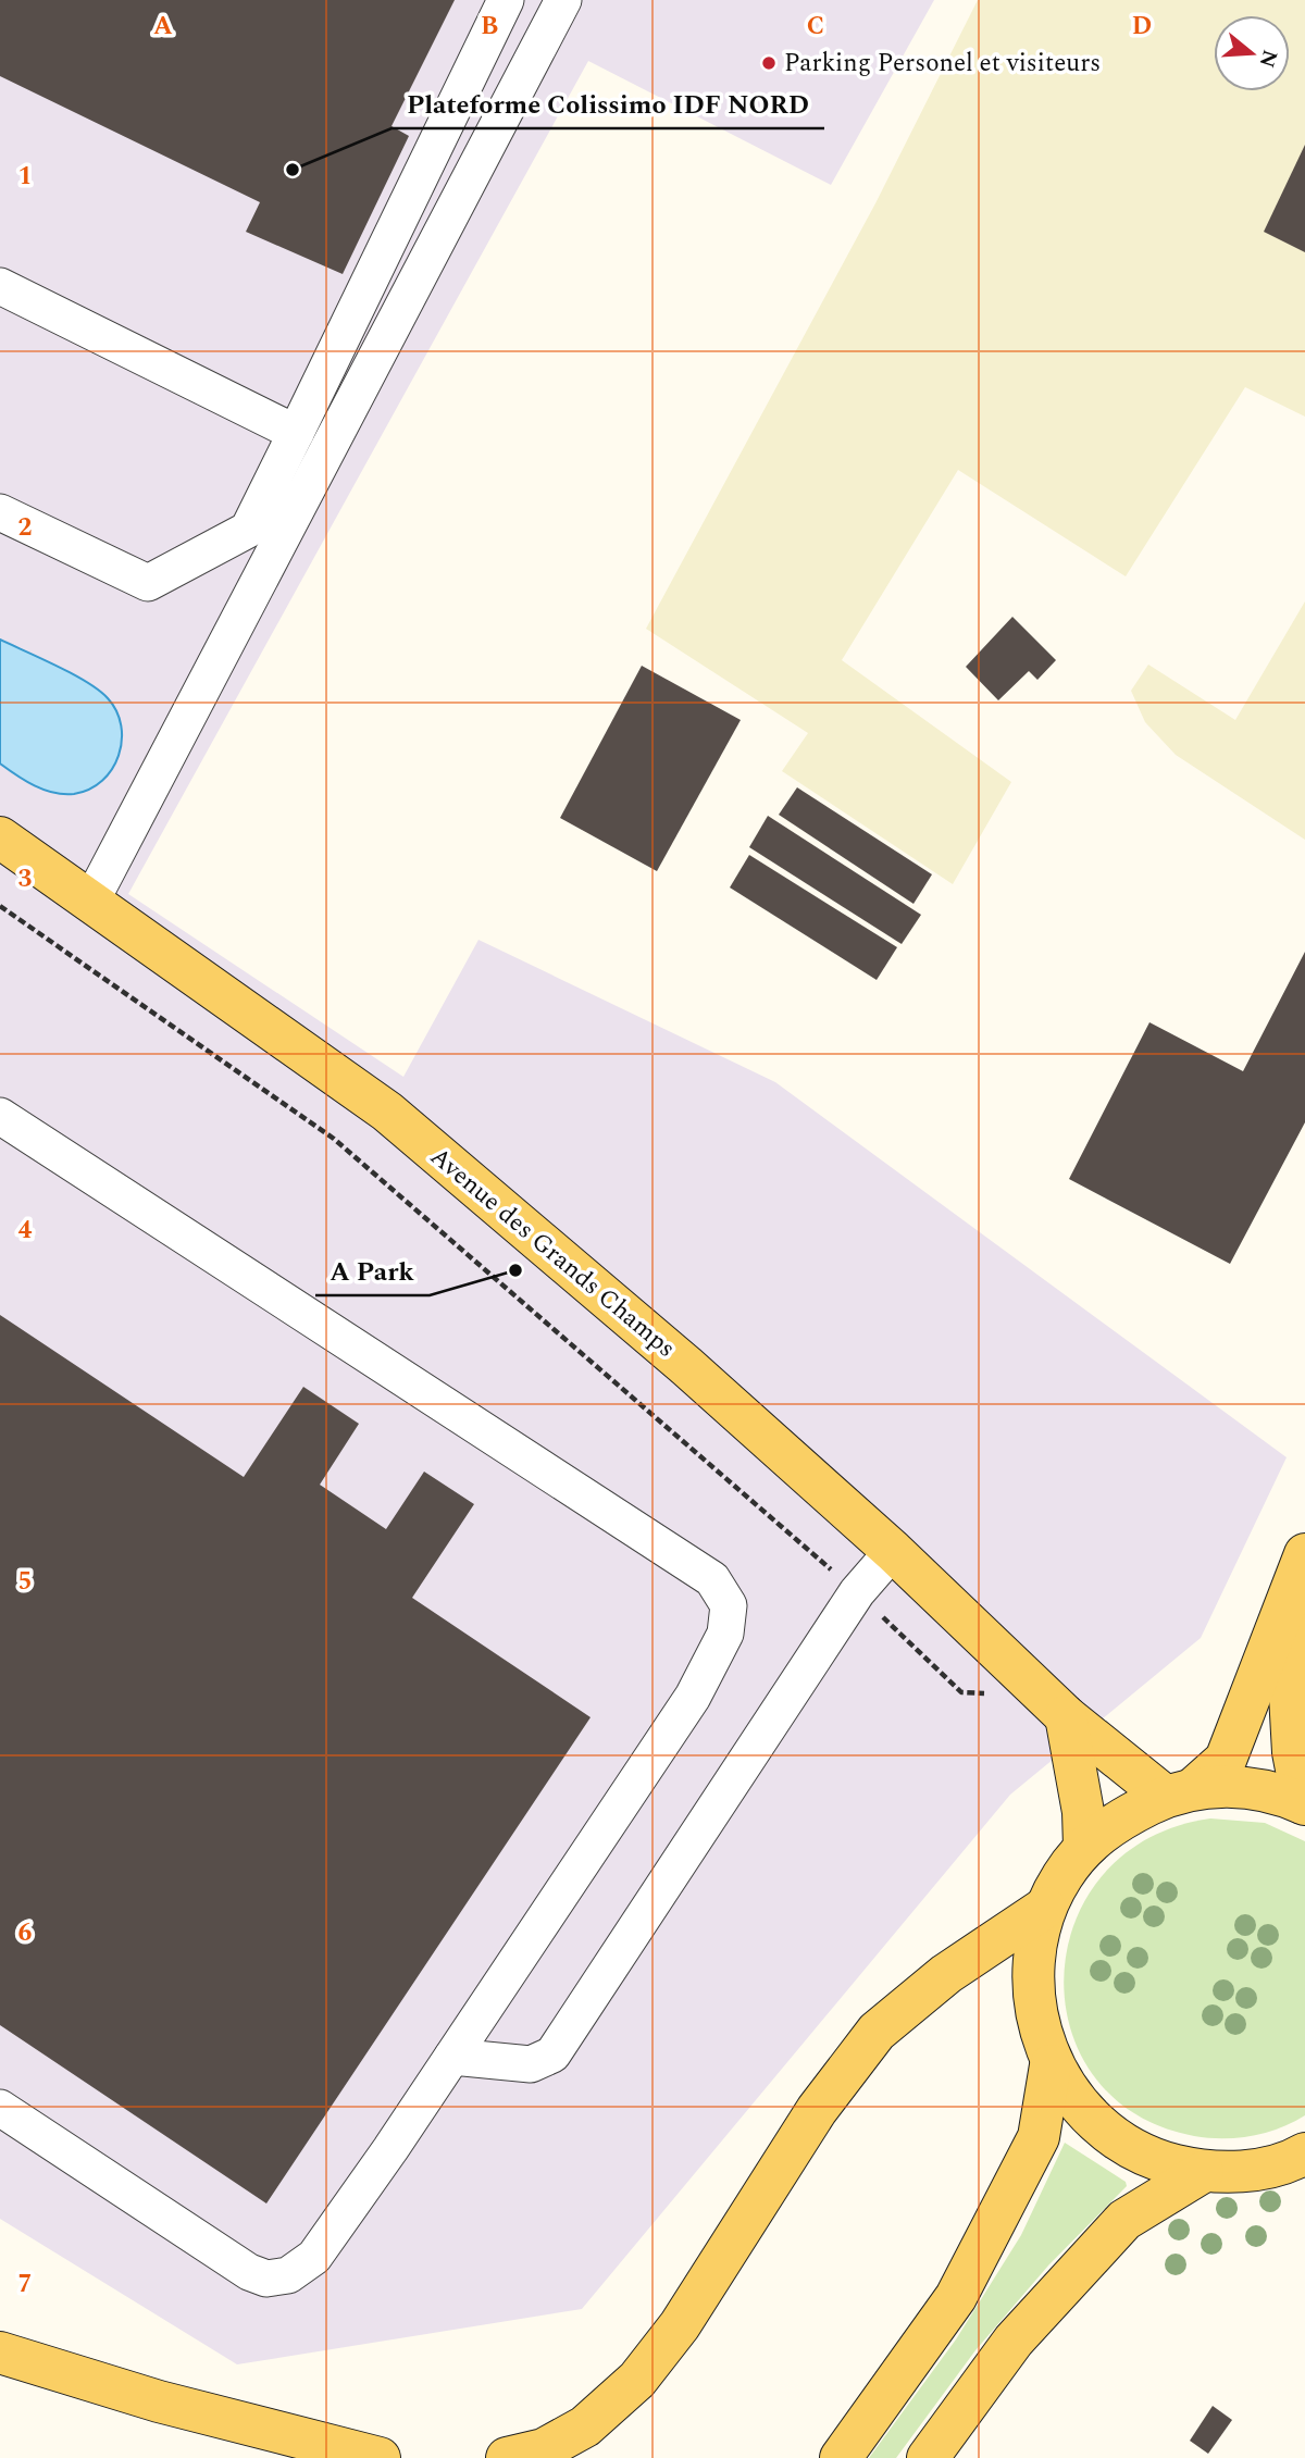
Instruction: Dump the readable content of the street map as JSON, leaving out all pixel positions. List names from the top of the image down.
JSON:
{
  "streets": {
    "main road": ["Avenue des Grands Champs"]
  },
  "places": ["Parking Personel et visiteurs", "Plateforme Colissimo IDF NORD", "A Park"],
  "north": "right",
  "grid": {
    "columns": [
      "A",
      "B",
      "C",
      "D"
    ],
    "rows": [
      "1",
      "2",
      "3",
      "4",
      "5",
      "6",
      "7"
    ]
  }
}
